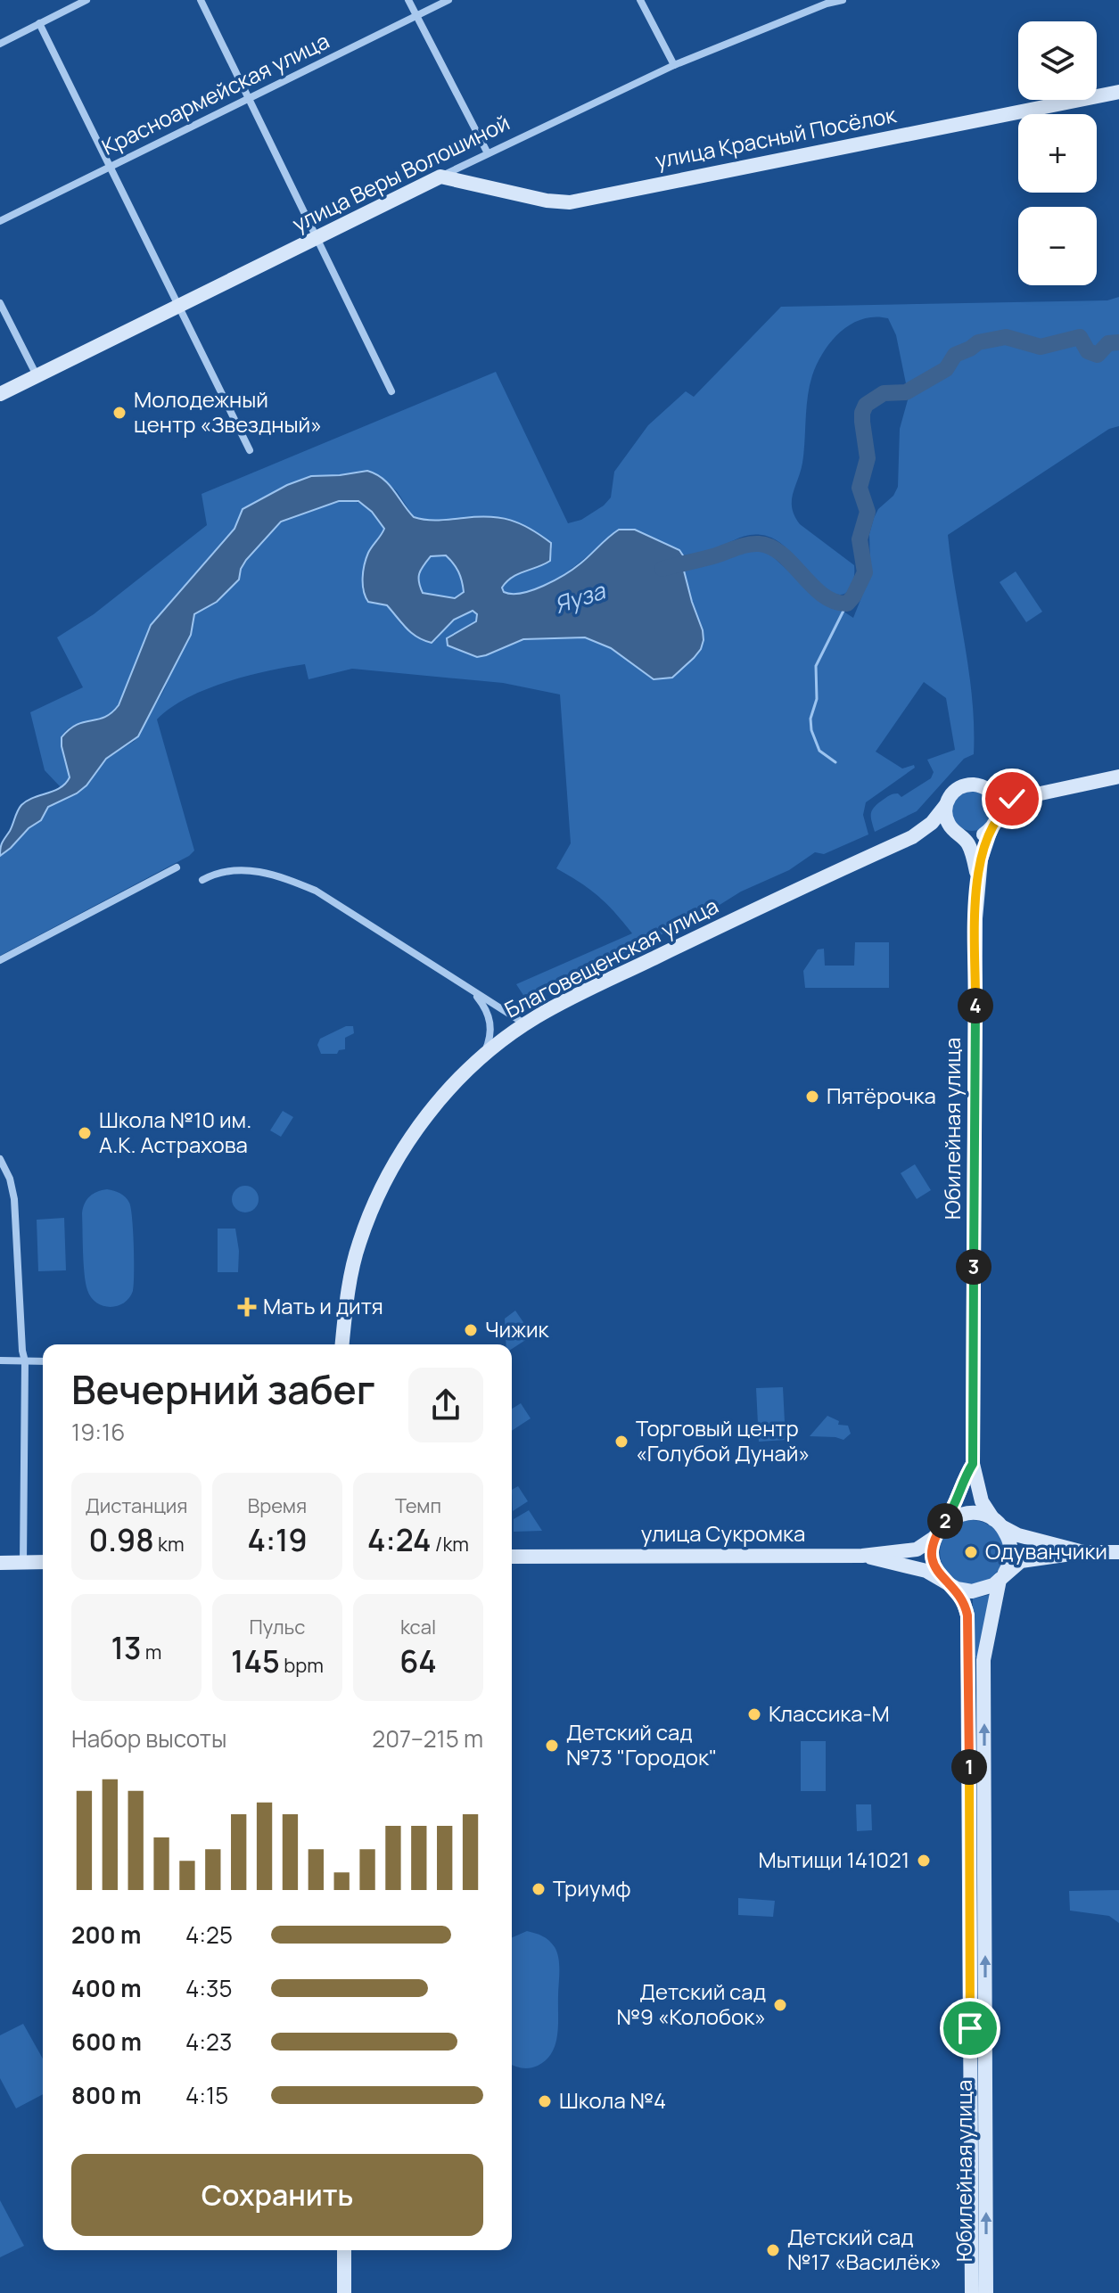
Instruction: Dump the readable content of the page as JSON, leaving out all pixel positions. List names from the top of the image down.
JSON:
{
  "streets": {
    "street": [
      "Красноармейская улица",
      "улица Красный Посёлок",
      "улица Веры Волошиной",
      "Благовещенская улица",
      "Юбилейная улица",
      "улица Сукромка"
    ]
  },
  "crossings": [
    ["улица Красный Посёлок", "улица Веры Волошиной"],
    ["Юбилейная улица", "улица Сукромка"]
  ],
  "water": ["Яуза"],
  "places": {
    "other": [
      "Молодежный центр «Звездный»",
      "Пятёрочка",
      "Школа №10 им. А.К. Астрахова",
      "Чижик",
      "Торговый центр «Голубой Дунай»",
      "Одуванчики",
      "Классика-М",
      "Детский сад №73 \"Городок\"",
      "Мытищи 141021",
      "Триумф",
      "Детский сад №9 «Колобок»",
      "Школа №4",
      "Детский сад №17 «Василёк»"
    ],
    "health": ["Мать и дитя"]
  },
  "page": {
    "map_buttons": ["+", "−"],
    "pins": [
      "4",
      "3",
      "2",
      "1"
    ],
    "heading": ["Вечерний забег", "19:16"],
    "stats": [
      ["Дистанция", "0.98 km"],
      ["Время", "4:19"],
      ["Темп", "4:24 /km"],
      ["13 m"],
      ["Пульс", "145 bpm"],
      ["kcal", "64"]
    ],
    "chart": ["Набор высоты", "207–215 m"],
    "list": [
      {
        "name": "200 m",
        "note": "4:25"
      },
      {
        "name": "400 m",
        "note": "4:35"
      },
      {
        "name": "600 m",
        "note": "4:23"
      },
      {
        "name": "800 m",
        "note": "4:15"
      }
    ],
    "buttons": "Сохранить"
  }
}
